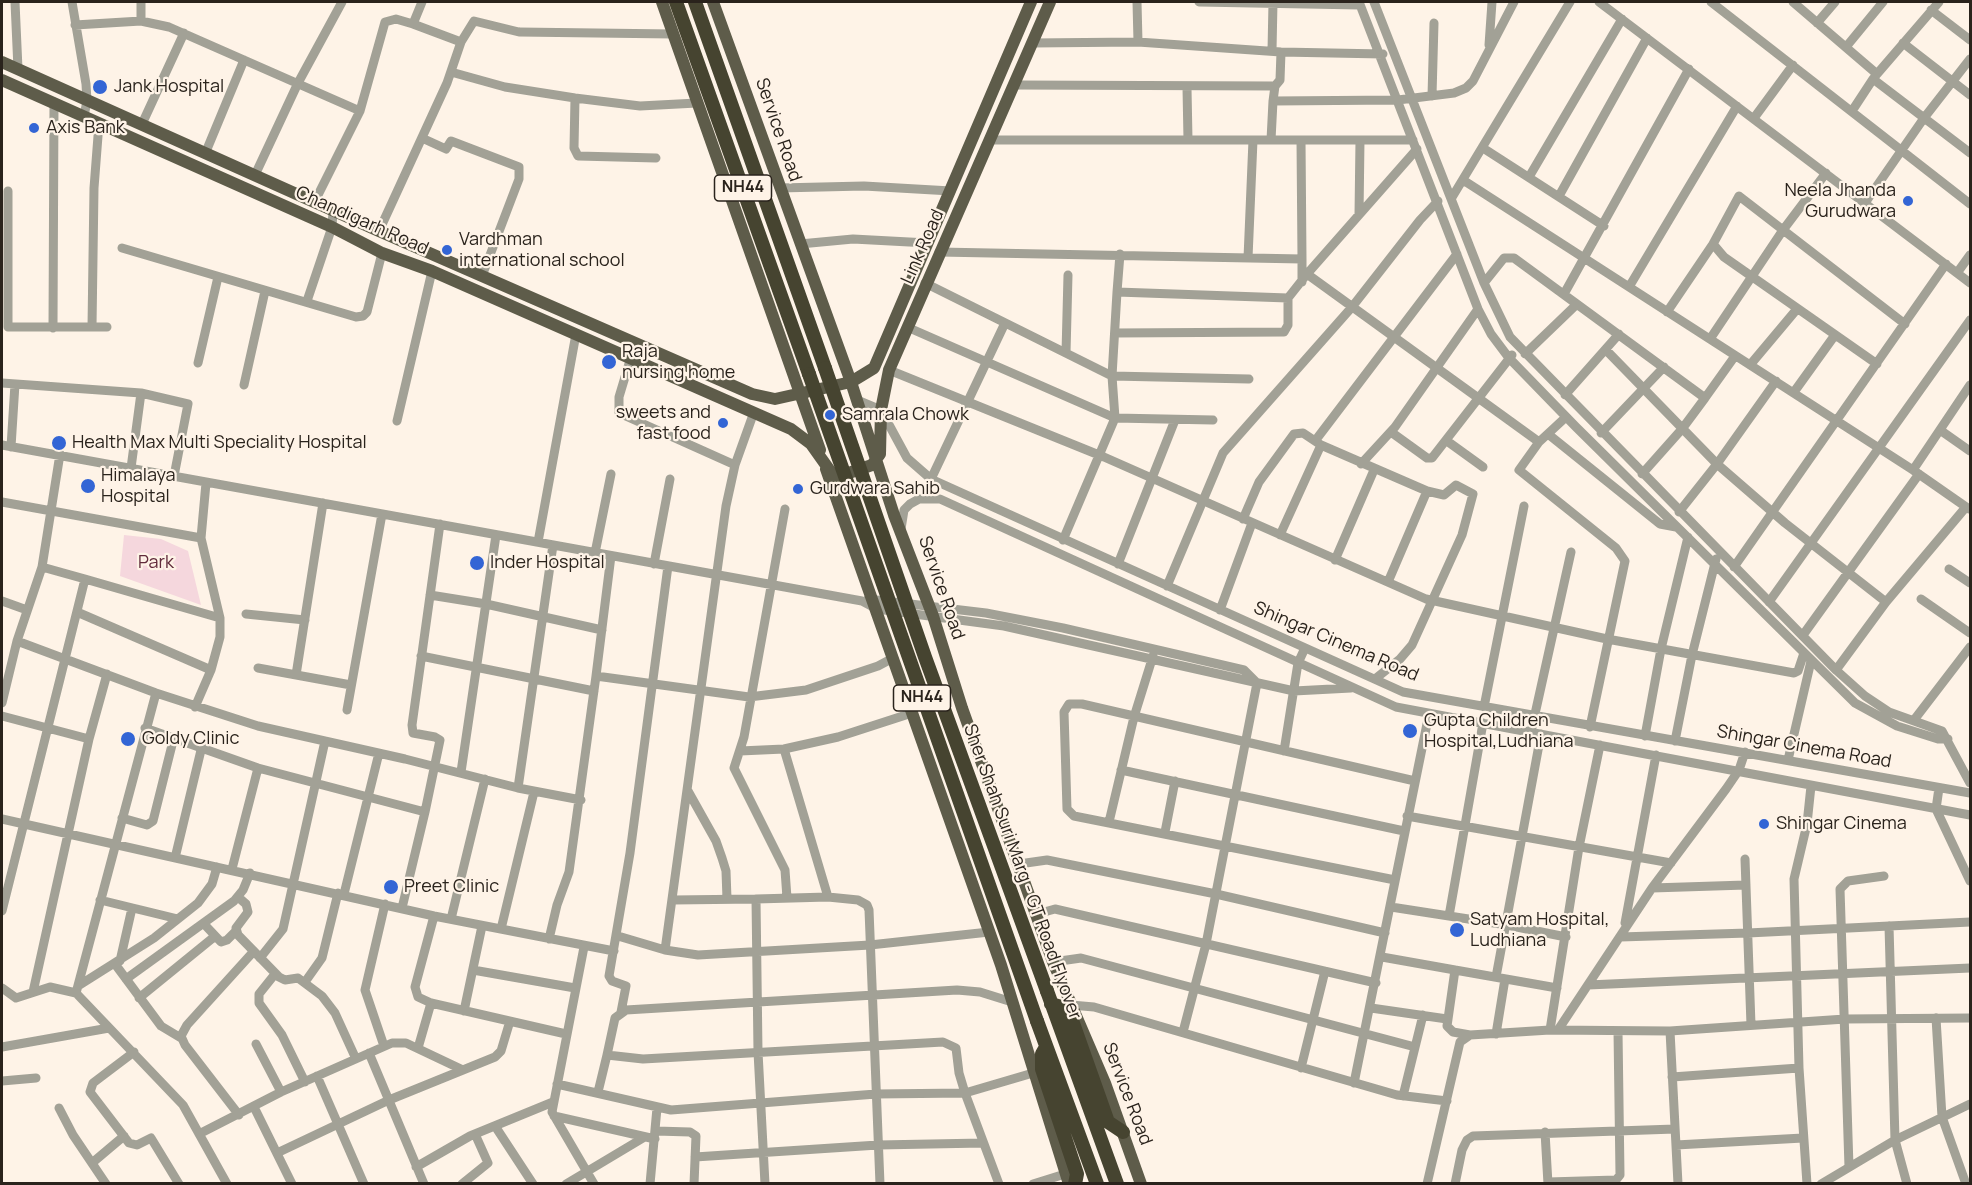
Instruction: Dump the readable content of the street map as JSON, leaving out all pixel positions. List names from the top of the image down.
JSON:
{
  "streets": {
    "highway": ["NH44", "Sher Shah Suri Marg - GT Road Flyover"],
    "main road": ["Service Road", "Chandigarh Road", "Link Road"],
    "street": ["Shingar Cinema Road"]
  },
  "crossings": [
    ["Service Road", "Link Road"],
    ["Service Road", "Shingar Cinema Road"],
    ["Chandigarh Road", "Link Road"],
    ["Link Road", "Shingar Cinema Road"]
  ],
  "parks": ["Park"],
  "places": [
    "Jank Hospital",
    "Axis Bank",
    "Neela Jhanda Gurudwara",
    "Vardhman international school",
    "Raja nursing home",
    "Samrala Chowk",
    "sweets and fast food",
    "Health Max Multi Speciality Hospital",
    "Himalaya Hospital",
    "Gurdwara Sahib",
    "Inder Hospital",
    "Gupta Children Hospital,Ludhiana",
    "Goldy Clinic",
    "Shingar Cinema",
    "Preet Clinic",
    "Satyam Hospital, Ludhiana"
  ]
}
